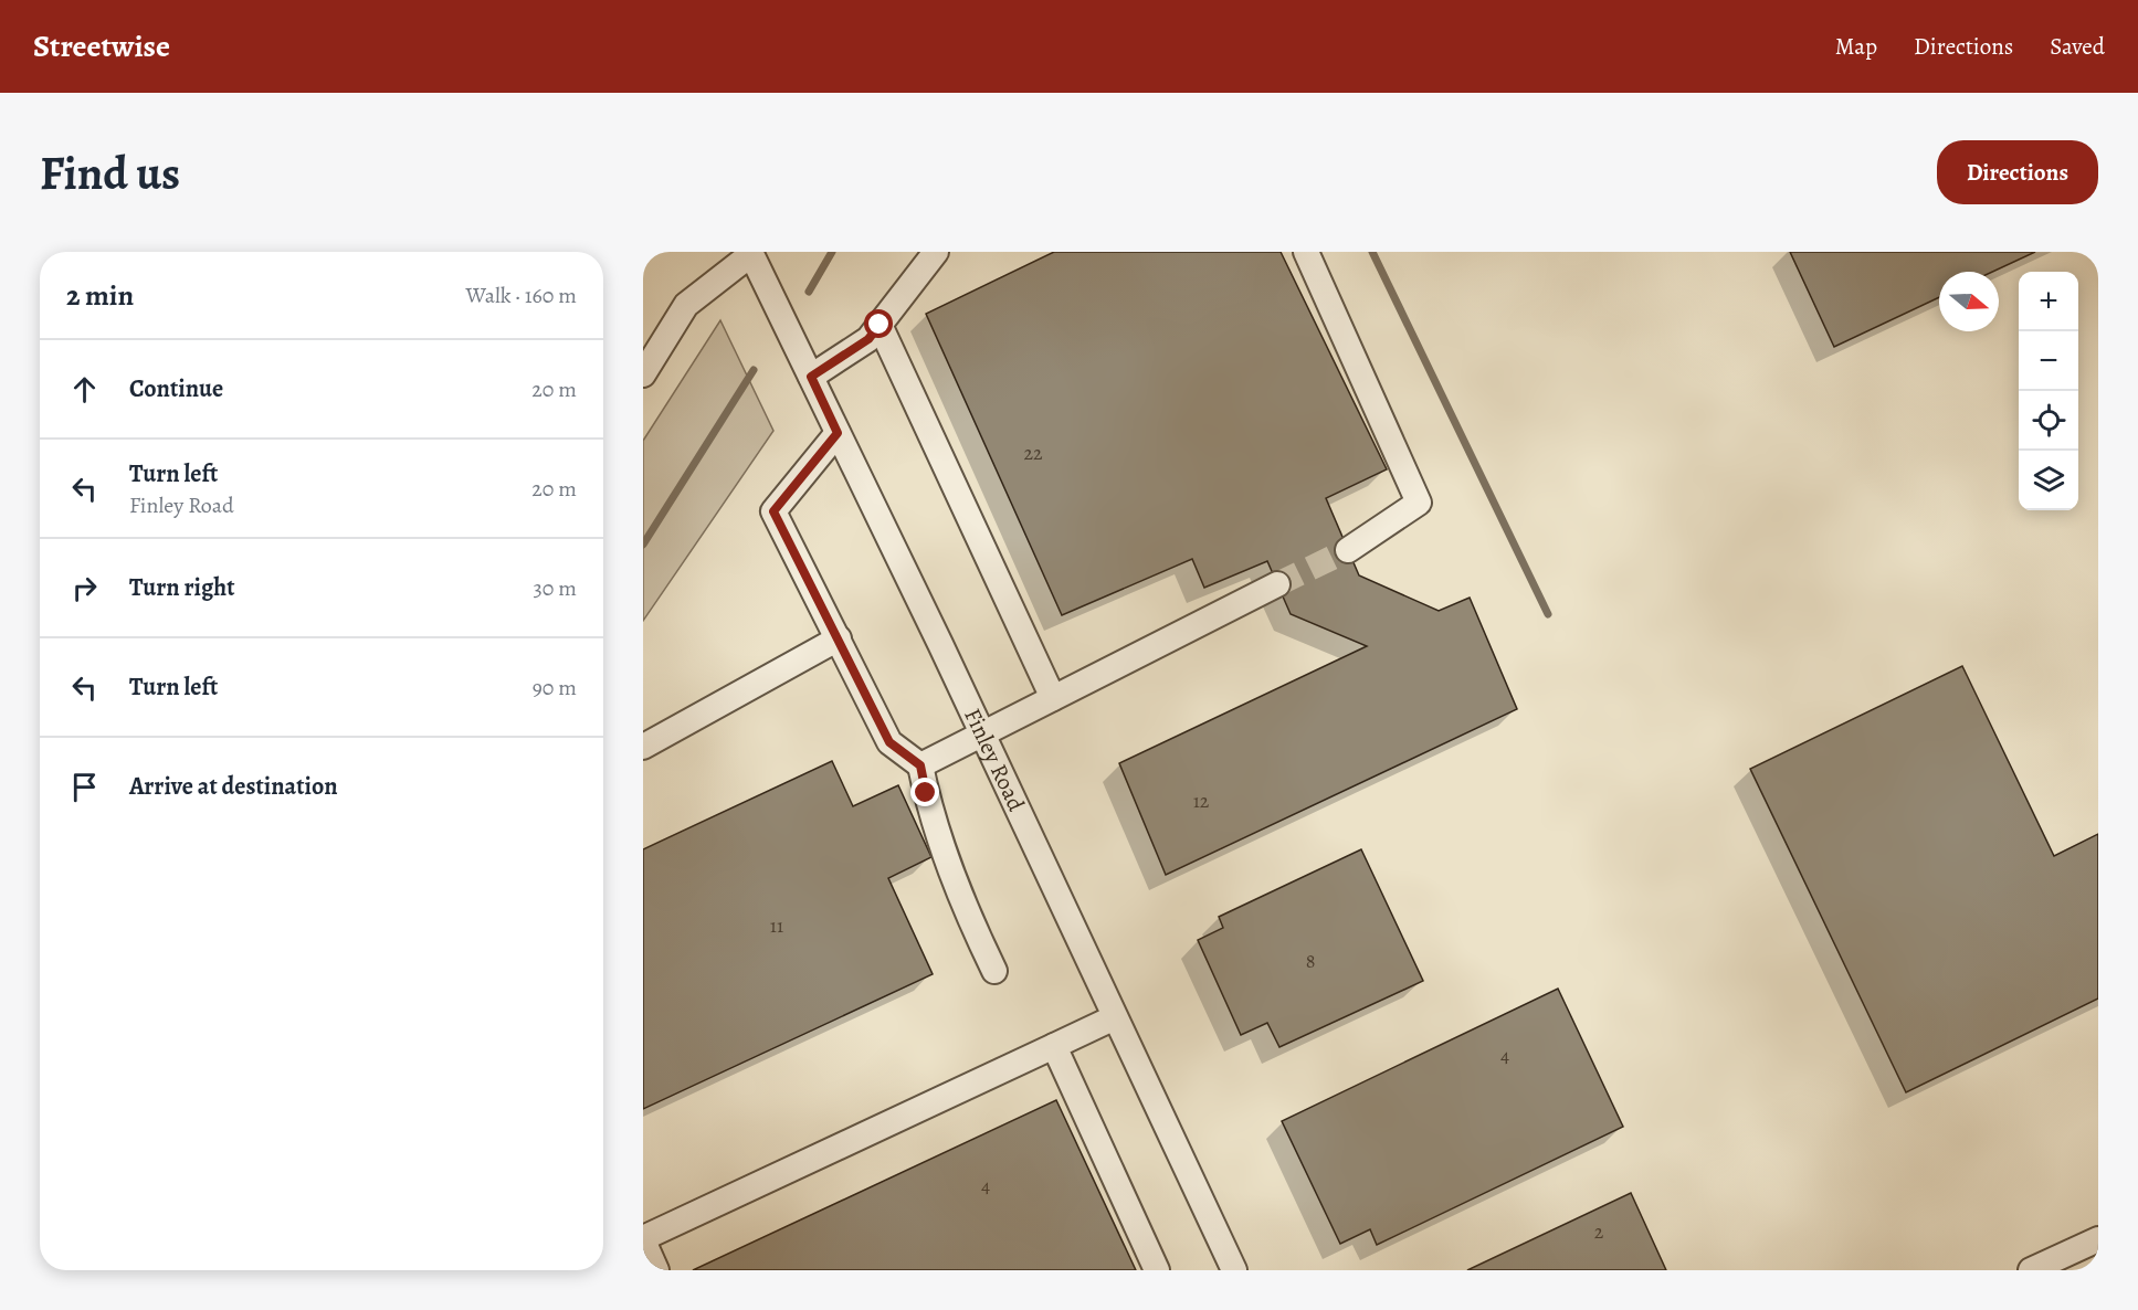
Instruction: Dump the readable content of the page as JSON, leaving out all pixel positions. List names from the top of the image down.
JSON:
{
  "streets": {
    "street": ["Finley Road"]
  },
  "house_numbers": [
    "22",
    "12",
    "11",
    "8",
    "4",
    "4",
    "2"
  ],
  "north": "right",
  "page": {
    "header": "Streetwise",
    "nav": ["Map", "Directions", "Saved"],
    "buttons": "Directions",
    "title": "Find us",
    "heading": ["2 min", "Walk · 160 m"],
    "map_buttons": ["+", "−"],
    "list": [
      ["Continue", "20 m"],
      ["Turn left", "Finley Road", "20 m"],
      ["Turn right", "30 m"],
      ["Turn left", "90 m"],
      "Arrive at destination"
    ]
  }
}
